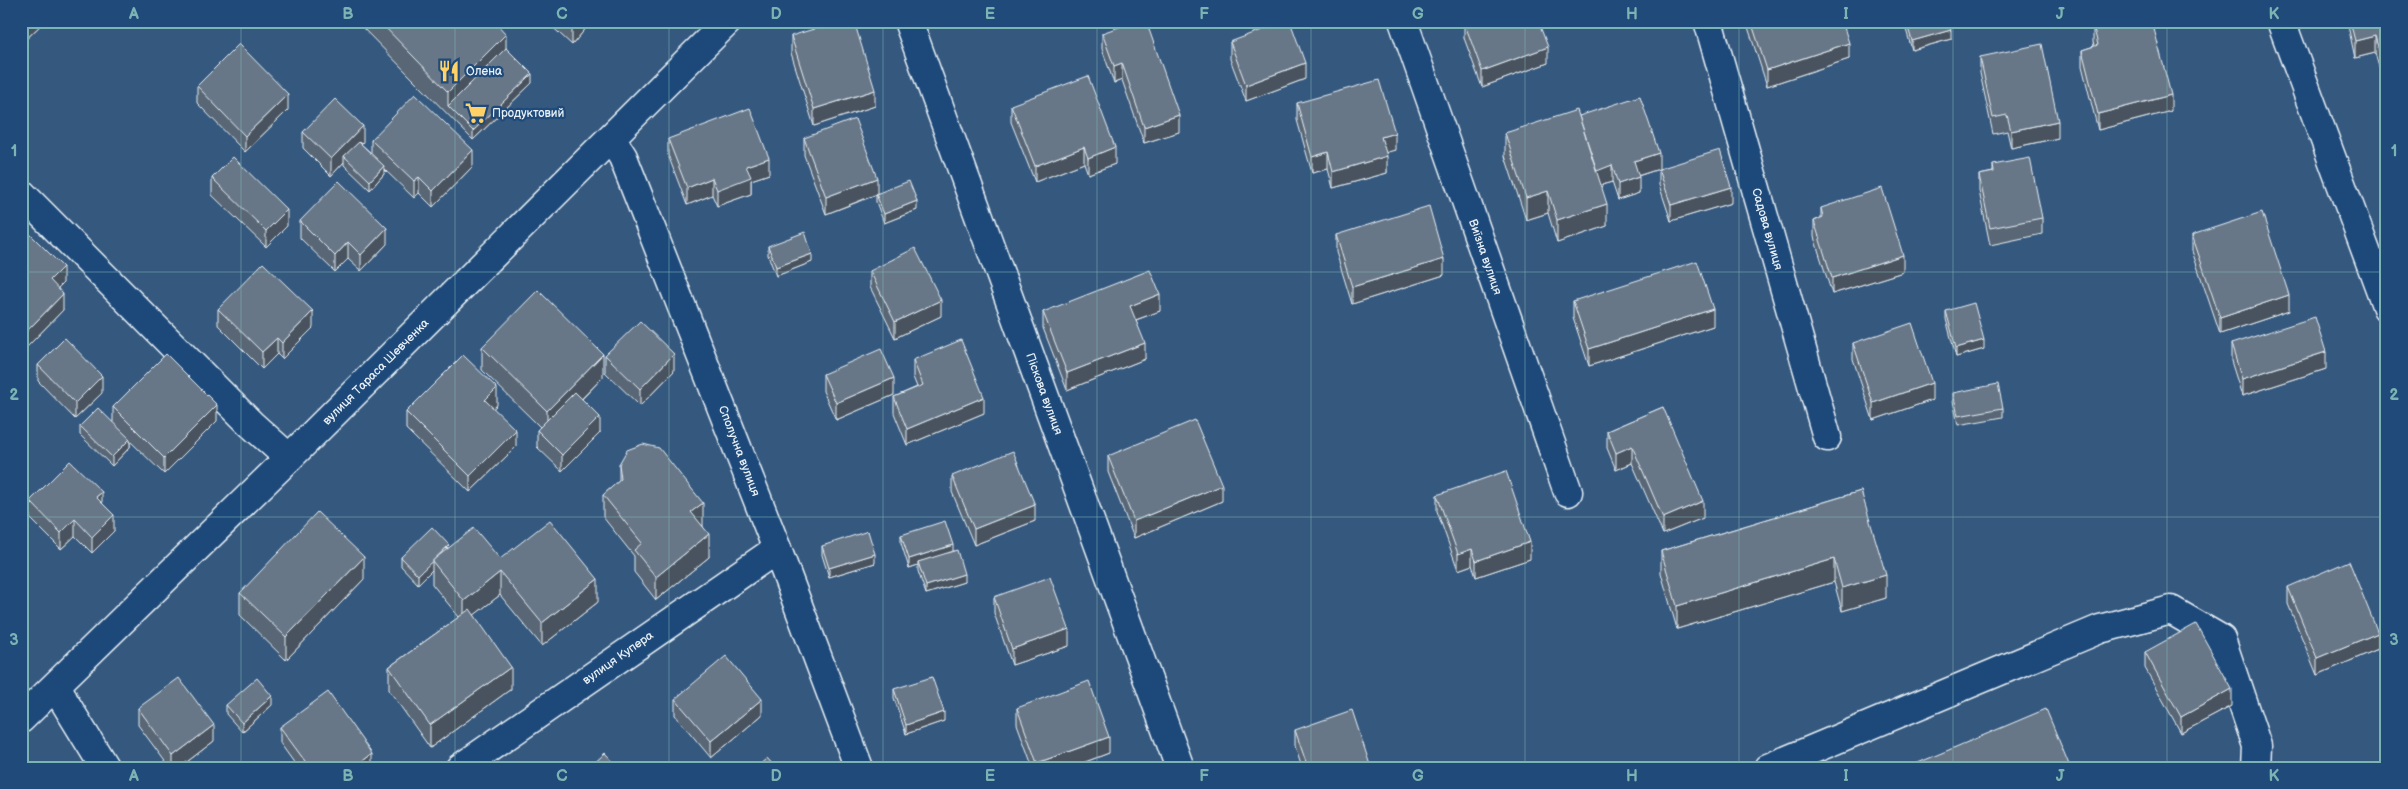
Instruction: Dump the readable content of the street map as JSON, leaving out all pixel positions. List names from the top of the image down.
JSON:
{
  "streets": {
    "street": [
      "Садова вулиця",
      "Виїзна вулиця",
      "вулиця Тараса Шевченка",
      "Піскова вулиця",
      "Сполучна вулиця",
      "вулиця Купера"
    ]
  },
  "crossings": [
    ["вулиця Тараса Шевченка", "Сполучна вулиця"],
    ["Сполучна вулиця", "вулиця Купера"]
  ],
  "places": {
    "restaurant": ["Олена"],
    "supermarket": ["Продуктовий"]
  },
  "grid": {
    "columns": [
      "A",
      "B",
      "C",
      "D",
      "E",
      "F",
      "G",
      "H",
      "I",
      "J",
      "K"
    ],
    "rows": ["1", "2", "3"]
  }
}
